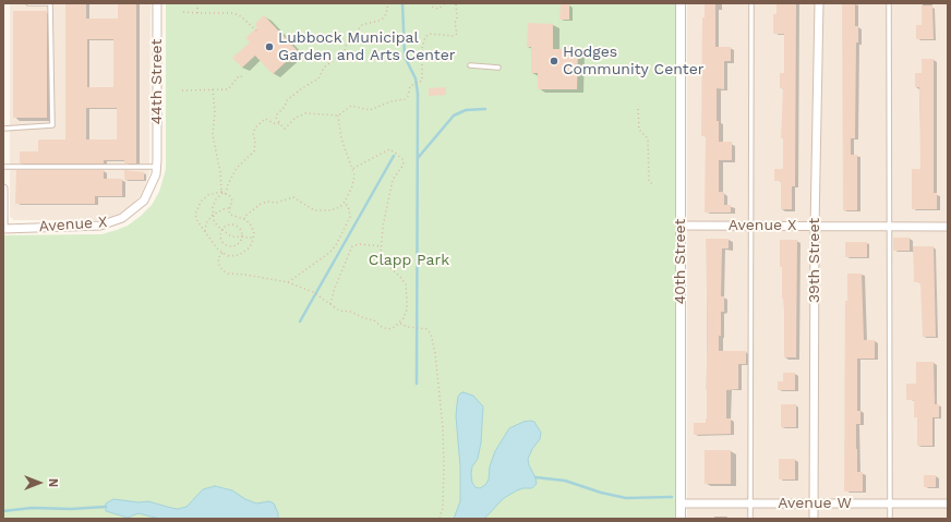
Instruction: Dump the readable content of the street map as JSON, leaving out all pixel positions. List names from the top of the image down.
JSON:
{
  "streets": {
    "street": [
      "44th Street",
      "Avenue X",
      "39th Street",
      "40th Street",
      "Avenue W"
    ]
  },
  "crossings": [
    ["44th Street", "Avenue X"],
    ["Avenue X", "39th Street"],
    ["Avenue X", "40th Street"],
    ["39th Street", "Avenue W"],
    ["40th Street", "Avenue W"]
  ],
  "parks": ["Clapp Park"],
  "places": ["Lubbock Municipal Garden and Arts Center", "Hodges Community Center"],
  "north": "right"
}
